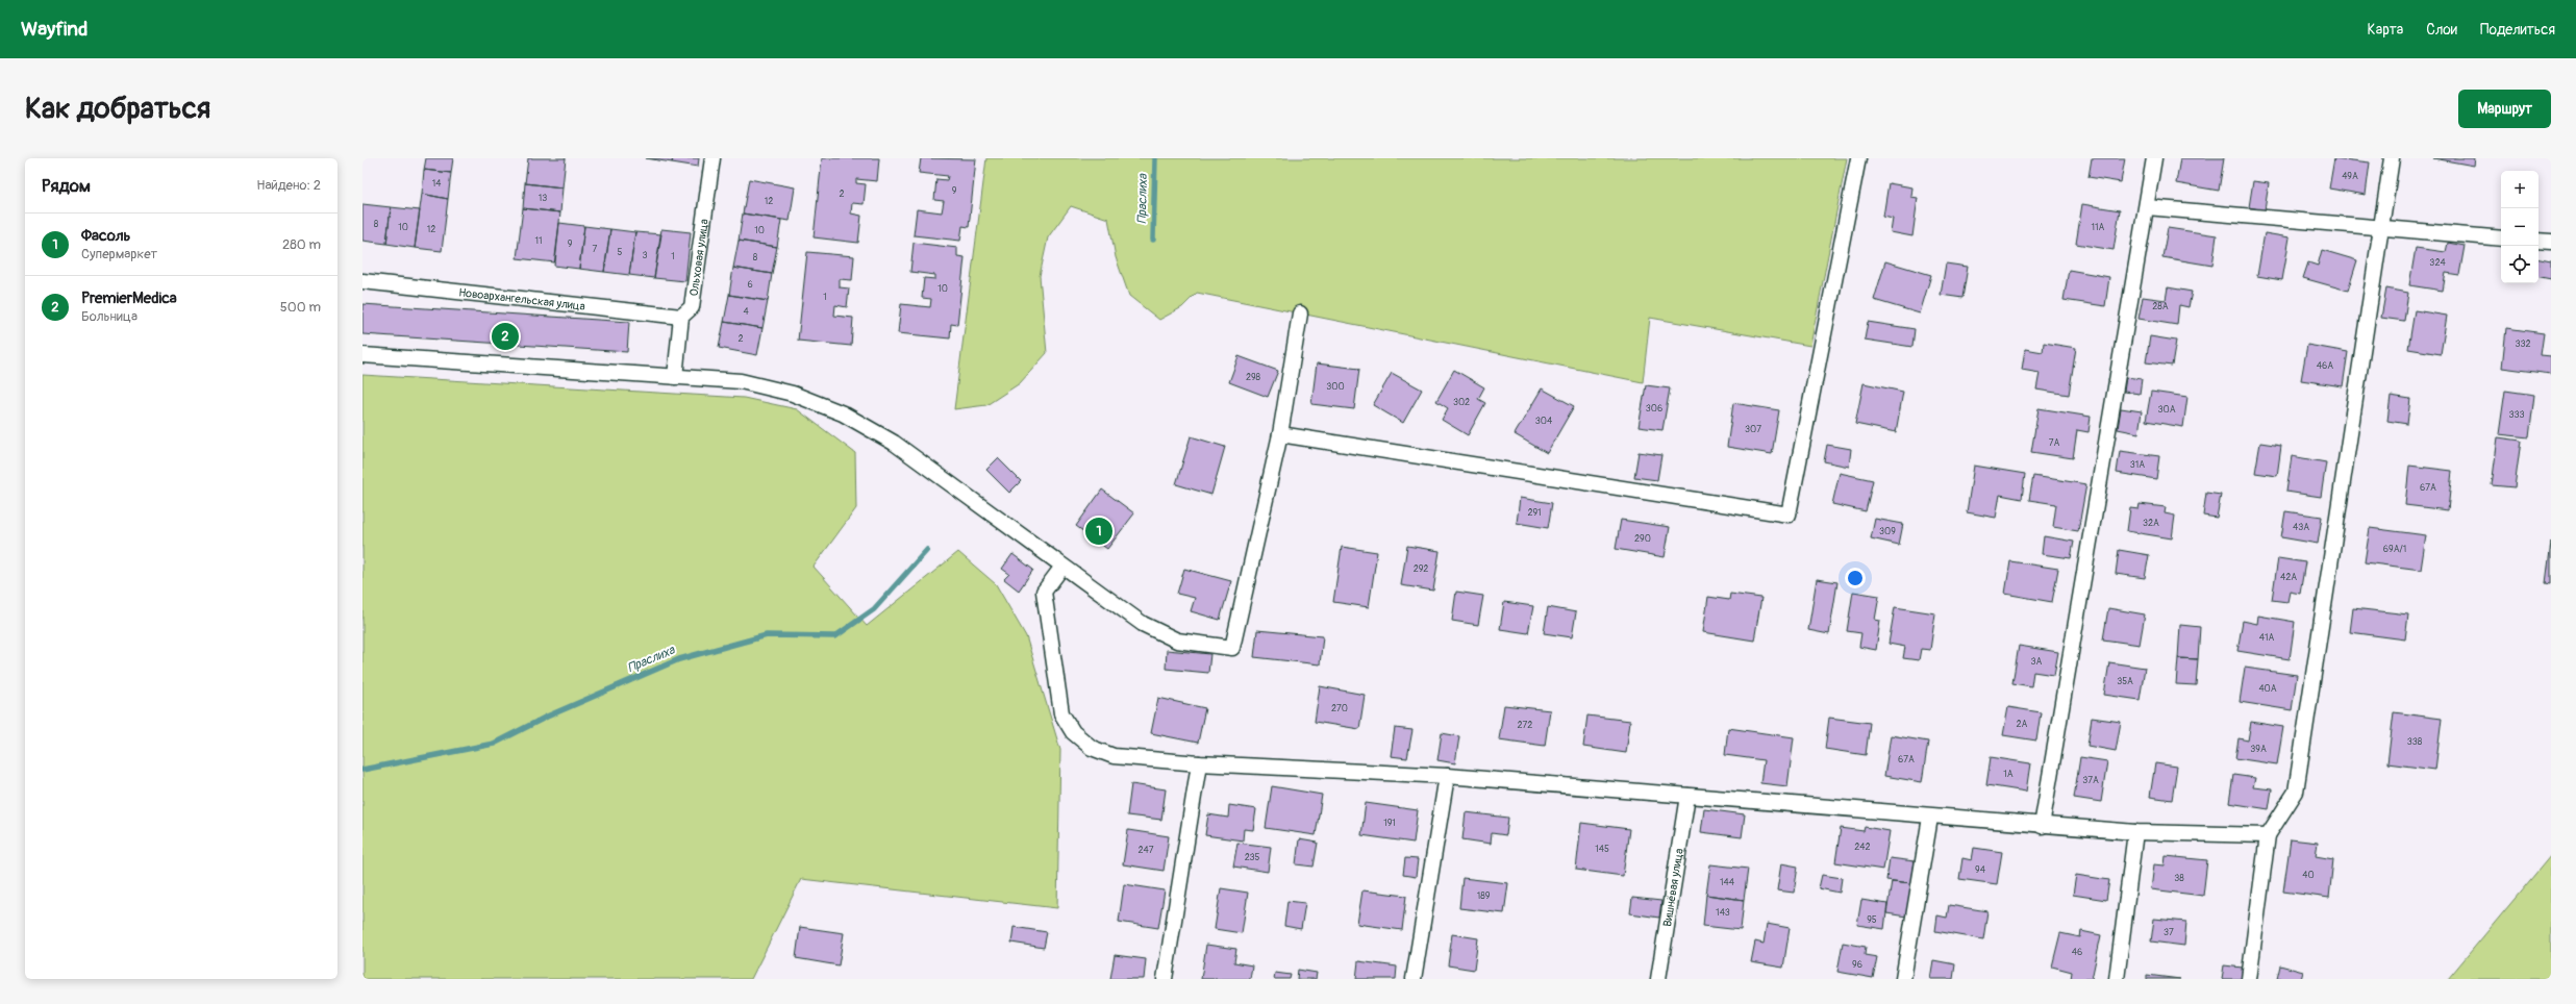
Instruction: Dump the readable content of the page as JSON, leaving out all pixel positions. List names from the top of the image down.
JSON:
{
  "streets": {
    "street": ["Ольховая улица", "Новоархангельская улица", "Вишнёвая улица"]
  },
  "crossings": [
    ["Ольховая улица", "Новоархангельская улица"]
  ],
  "water": ["Праслиха"],
  "house_numbers": [
    "49А",
    "14",
    "9",
    "2",
    "13",
    "12",
    "8",
    "10",
    "11А",
    "12",
    "10",
    "11",
    "9",
    "7",
    "5",
    "3",
    "1",
    "8",
    "324",
    "6",
    "10",
    "1",
    "28А",
    "4",
    "2",
    "332",
    "46А",
    "298",
    "300",
    "302",
    "306",
    "30А",
    "333",
    "304",
    "307",
    "7А",
    "31А",
    "67А",
    "291",
    "32А",
    "43А",
    "309",
    "290",
    "69А/1",
    "292",
    "42А",
    "41А",
    "3А",
    "35А",
    "40А",
    "270",
    "2А",
    "272",
    "338",
    "39А",
    "67А",
    "1А",
    "37А",
    "191",
    "242",
    "145",
    "247",
    "235",
    "94",
    "40",
    "38",
    "144",
    "189",
    "143",
    "95",
    "37",
    "46",
    "96"
  ],
  "page": {
    "header": "Wayfind",
    "nav": ["Карта", "Слои", "Поделиться"],
    "buttons": "Маршрут",
    "title": "Как добраться",
    "heading": ["Рядом", "Найдено: 2"],
    "map_buttons": ["+", "−"],
    "list": [
      {
        "mark": "1",
        "name": "Фасоль",
        "note": "Супермаркет",
        "value": "280 m"
      },
      {
        "mark": "2",
        "name": "PremierMedica",
        "note": "Больница",
        "value": "500 m"
      }
    ],
    "pins": ["2", "1"]
  }
}
